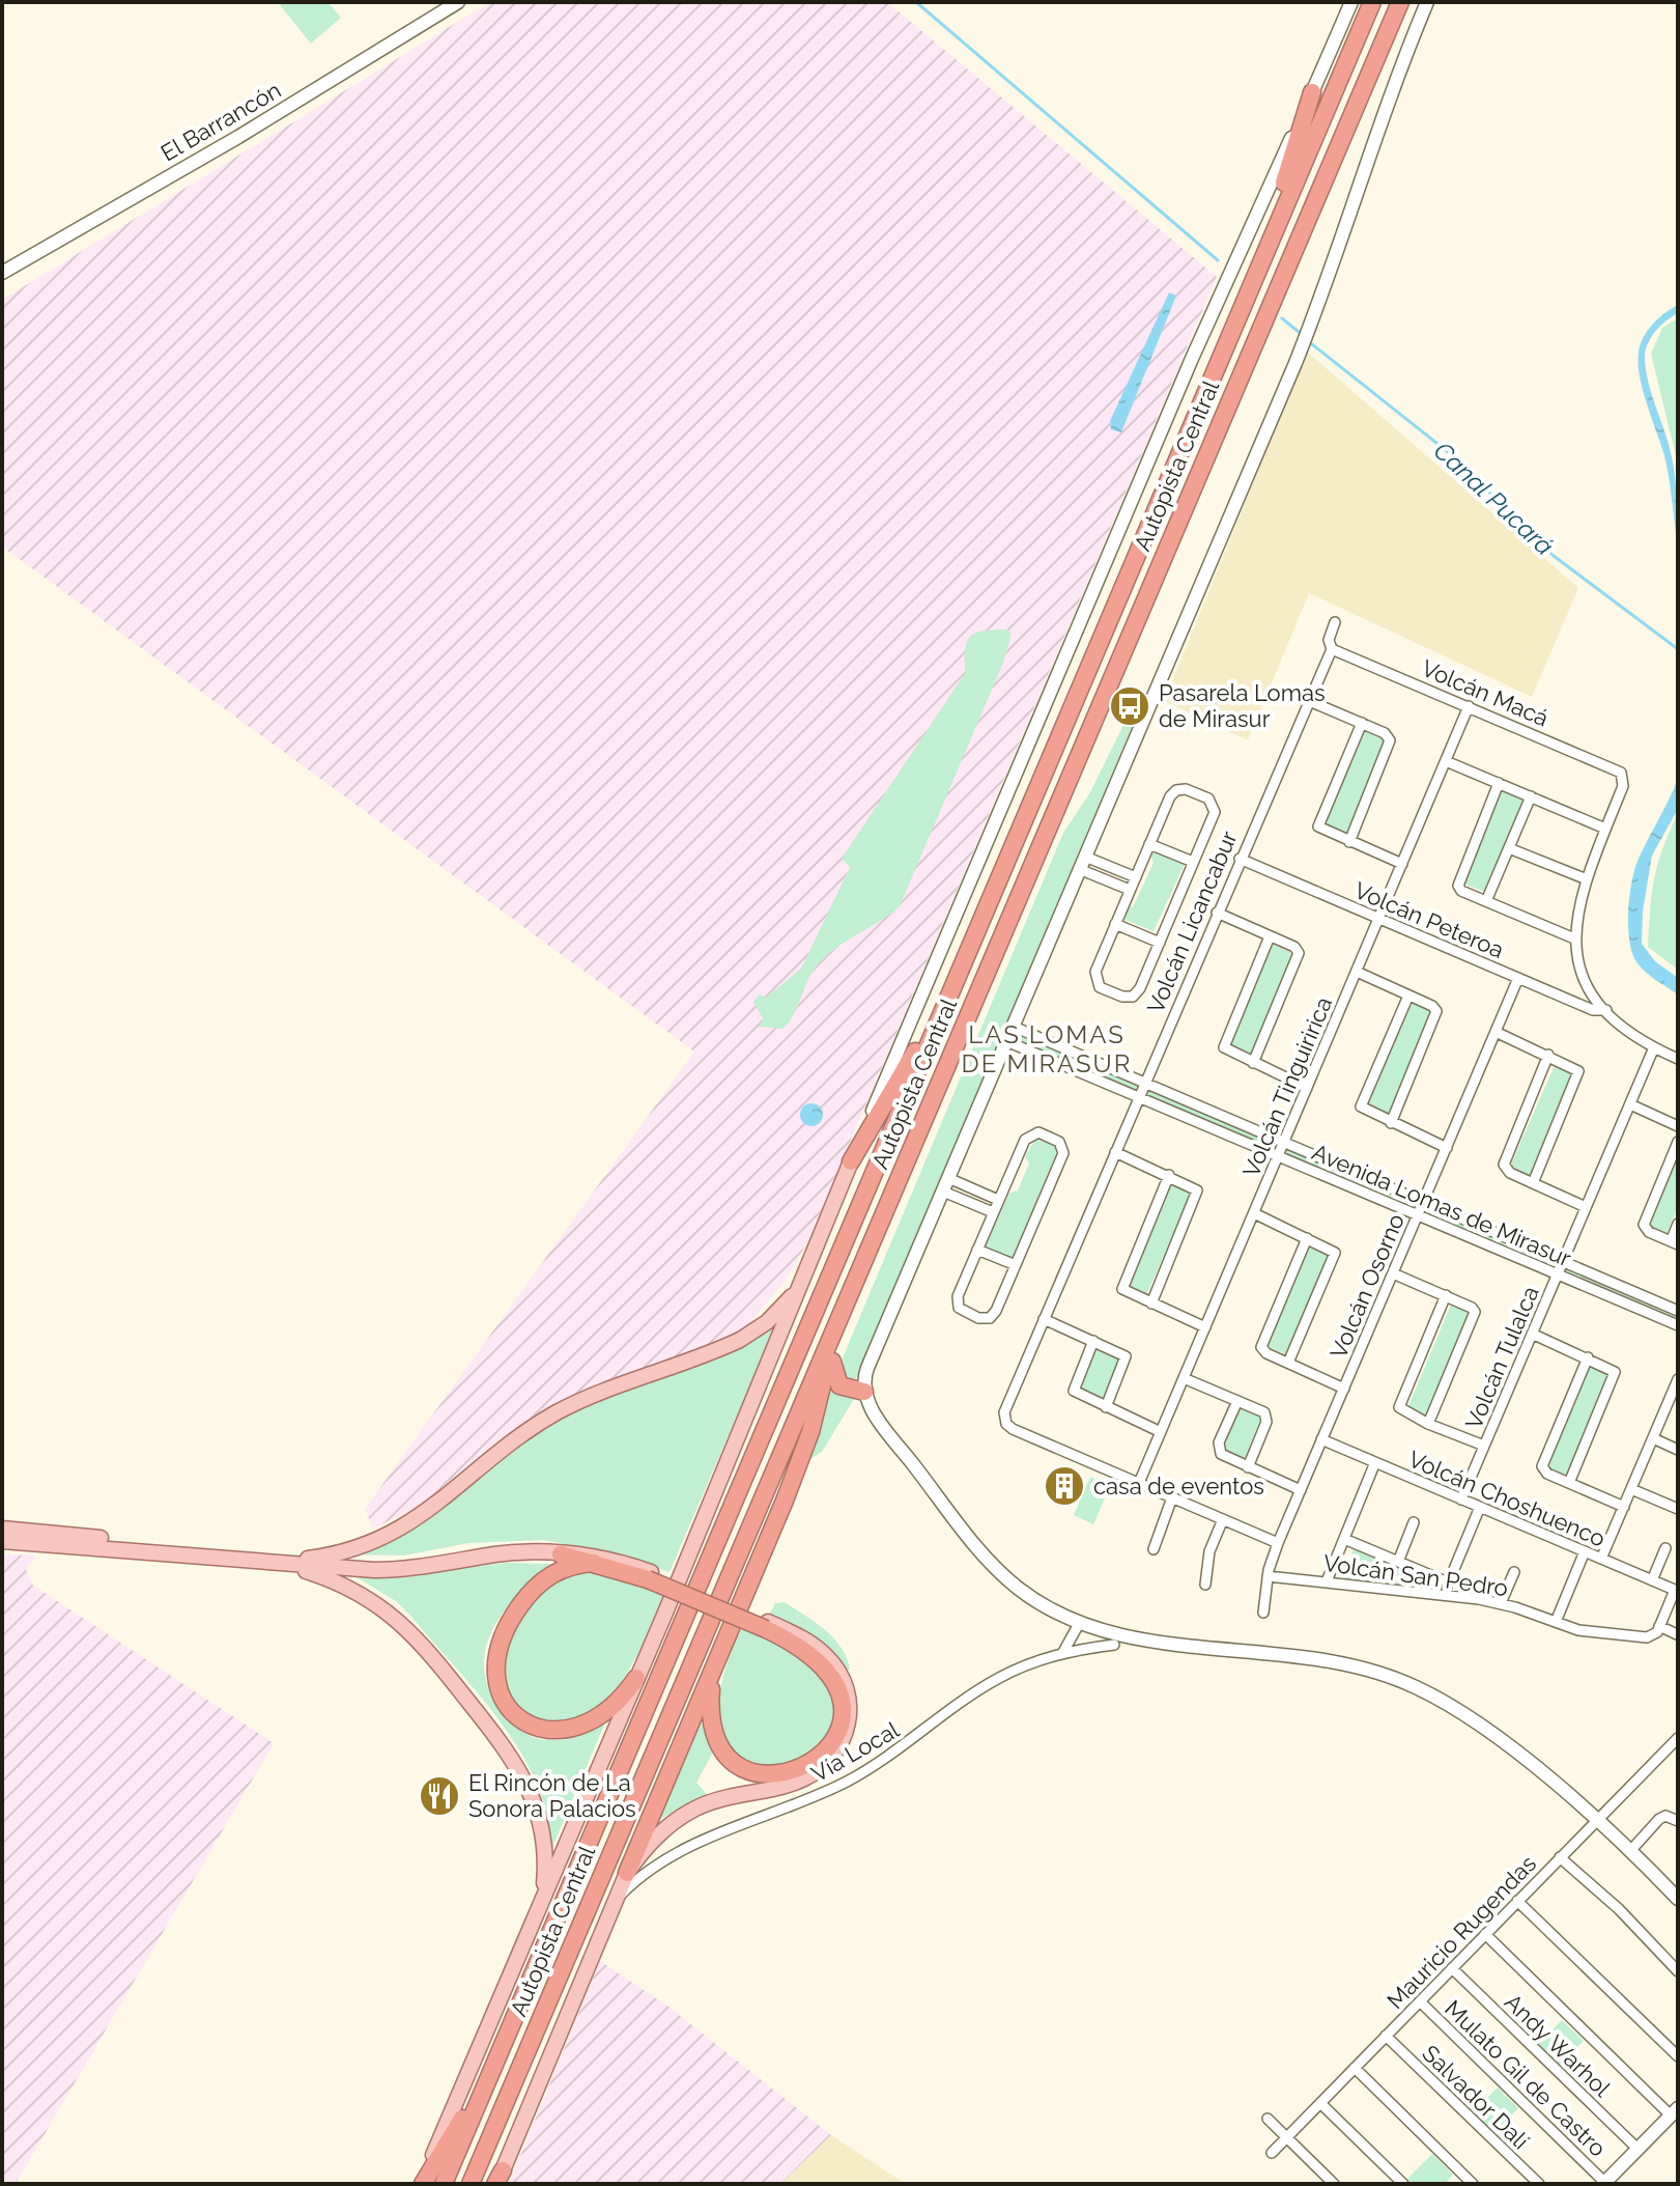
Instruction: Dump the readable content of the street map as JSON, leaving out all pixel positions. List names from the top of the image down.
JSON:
{
  "streets": {
    "highway": ["Autopista Central"],
    "street": [
      "El Barrancón",
      "Volcán Macá",
      "Volcán Peteroa",
      "Volcán Licancabur",
      "Volcán Tinguiririca",
      "Avenida Lomas de Mirasur",
      "Volcán Osorno",
      "Volcán Tulalca",
      "Volcán Choshuenco",
      "Volcán San Pedro",
      "Vía Local",
      "Mauricio Rugendas",
      "Andy Warhol",
      "Mulato Gil de Castro",
      "Salvador Dalí"
    ]
  },
  "crossings": [
    ["Volcán Macá", "Volcán Licancabur"],
    ["Volcán Macá", "Volcán Tinguiririca"],
    ["Volcán Peteroa", "Volcán Licancabur"],
    ["Volcán Peteroa", "Volcán Tinguiririca"],
    ["Volcán Peteroa", "Volcán Osorno"],
    ["Volcán Licancabur", "Volcán Tinguiririca"],
    ["Volcán Licancabur", "Avenida Lomas de Mirasur"],
    ["Volcán Tinguiririca", "Avenida Lomas de Mirasur"],
    ["Avenida Lomas de Mirasur", "Volcán Osorno"],
    ["Avenida Lomas de Mirasur", "Volcán Tulalca"],
    ["Volcán Osorno", "Volcán Choshuenco"],
    ["Volcán Osorno", "Volcán San Pedro"],
    ["Volcán Tulalca", "Volcán Choshuenco"],
    ["Mauricio Rugendas", "Andy Warhol"],
    ["Mauricio Rugendas", "Mulato Gil de Castro"],
    ["Mauricio Rugendas", "Salvador Dalí"]
  ],
  "districts": ["LAS LOMAS DE MIRASUR"],
  "water": ["Canal Pucará"],
  "places": {
    "bus stop": ["Pasarela Lomas de Mirasur"],
    "building": ["casa de eventos"],
    "restaurant": ["El Rincón de La Sonora Palacios"]
  }
}
